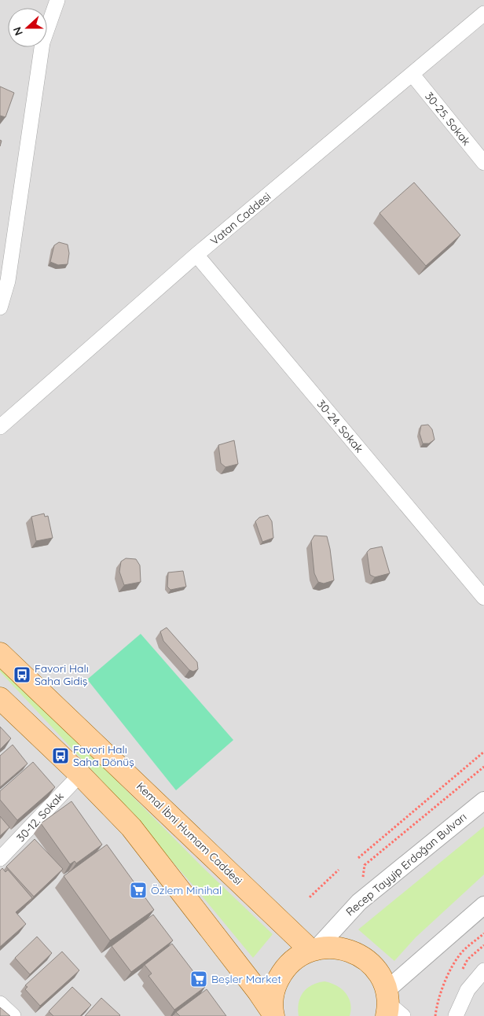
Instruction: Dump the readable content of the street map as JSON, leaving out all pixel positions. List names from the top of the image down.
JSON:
{
  "streets": {
    "main road": ["Kemal İbni Humam Caddesi"],
    "street": [
      "30-25. Sokak",
      "Vatan Caddesi",
      "30-24. Sokak",
      "30-12. Sokak",
      "Recep Tayyip Erdoğan Bulvarı"
    ]
  },
  "crossings": [
    ["30-25. Sokak", "Vatan Caddesi"],
    ["Vatan Caddesi", "30-24. Sokak"],
    ["Kemal İbni Humam Caddesi", "Recep Tayyip Erdoğan Bulvarı"]
  ],
  "places": {
    "bus stop": ["Favori Halı Saha Gidiş", "Favori Halı Saha Dönüş"],
    "supermarket": ["Özlem Minihal", "Beşler Market"]
  },
  "north": "left"
}
